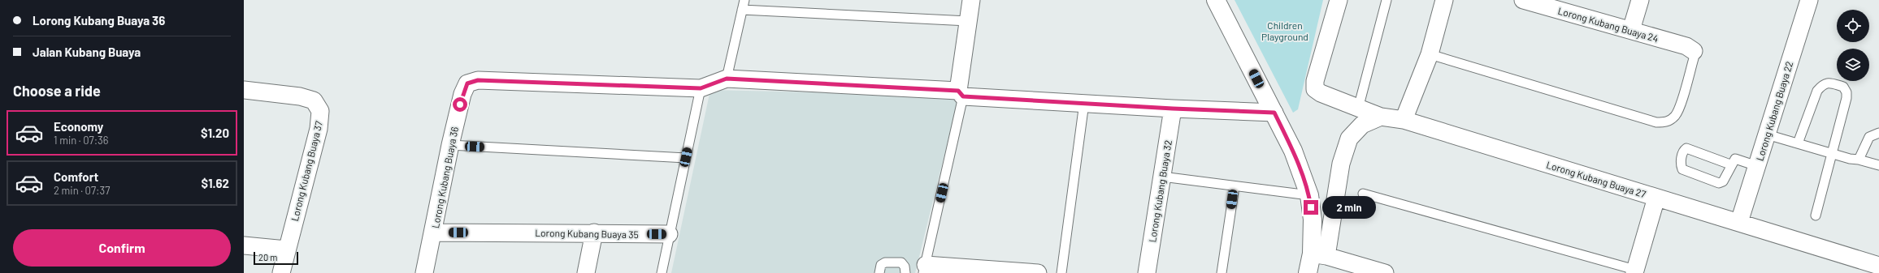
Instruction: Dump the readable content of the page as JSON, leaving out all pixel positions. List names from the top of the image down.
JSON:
{
  "streets": {
    "street": [
      "Lorong Kubang Buaya 24",
      "Lorong Kubang Buaya 22",
      "Lorong Kubang Buaya 37",
      "Lorong Kubang Buaya 36",
      "Lorong Kubang Buaya 27",
      "Lorong Kubang Buaya 32",
      "Lorong Kubang Buaya 35"
    ]
  },
  "crossings": [
    ["Lorong Kubang Buaya 22", "Lorong Kubang Buaya 27"],
    ["Lorong Kubang Buaya 36", "Lorong Kubang Buaya 35"]
  ],
  "parks": ["Children Playground"],
  "scale_bar": "20 m",
  "page": {
    "banner": ["Lorong Kubang Buaya 36", "Jalan Kubang Buaya"],
    "heading": "Choose a ride",
    "list": [
      {
        "name": "Economy",
        "note": "1 min · 07:36",
        "value": "$1.20"
      },
      {
        "name": "Comfort",
        "note": "2 min · 07:37",
        "value": "$1.62"
      }
    ],
    "bubble": "2 min",
    "buttons": "Confirm",
    "scale": "20 m"
  }
}
